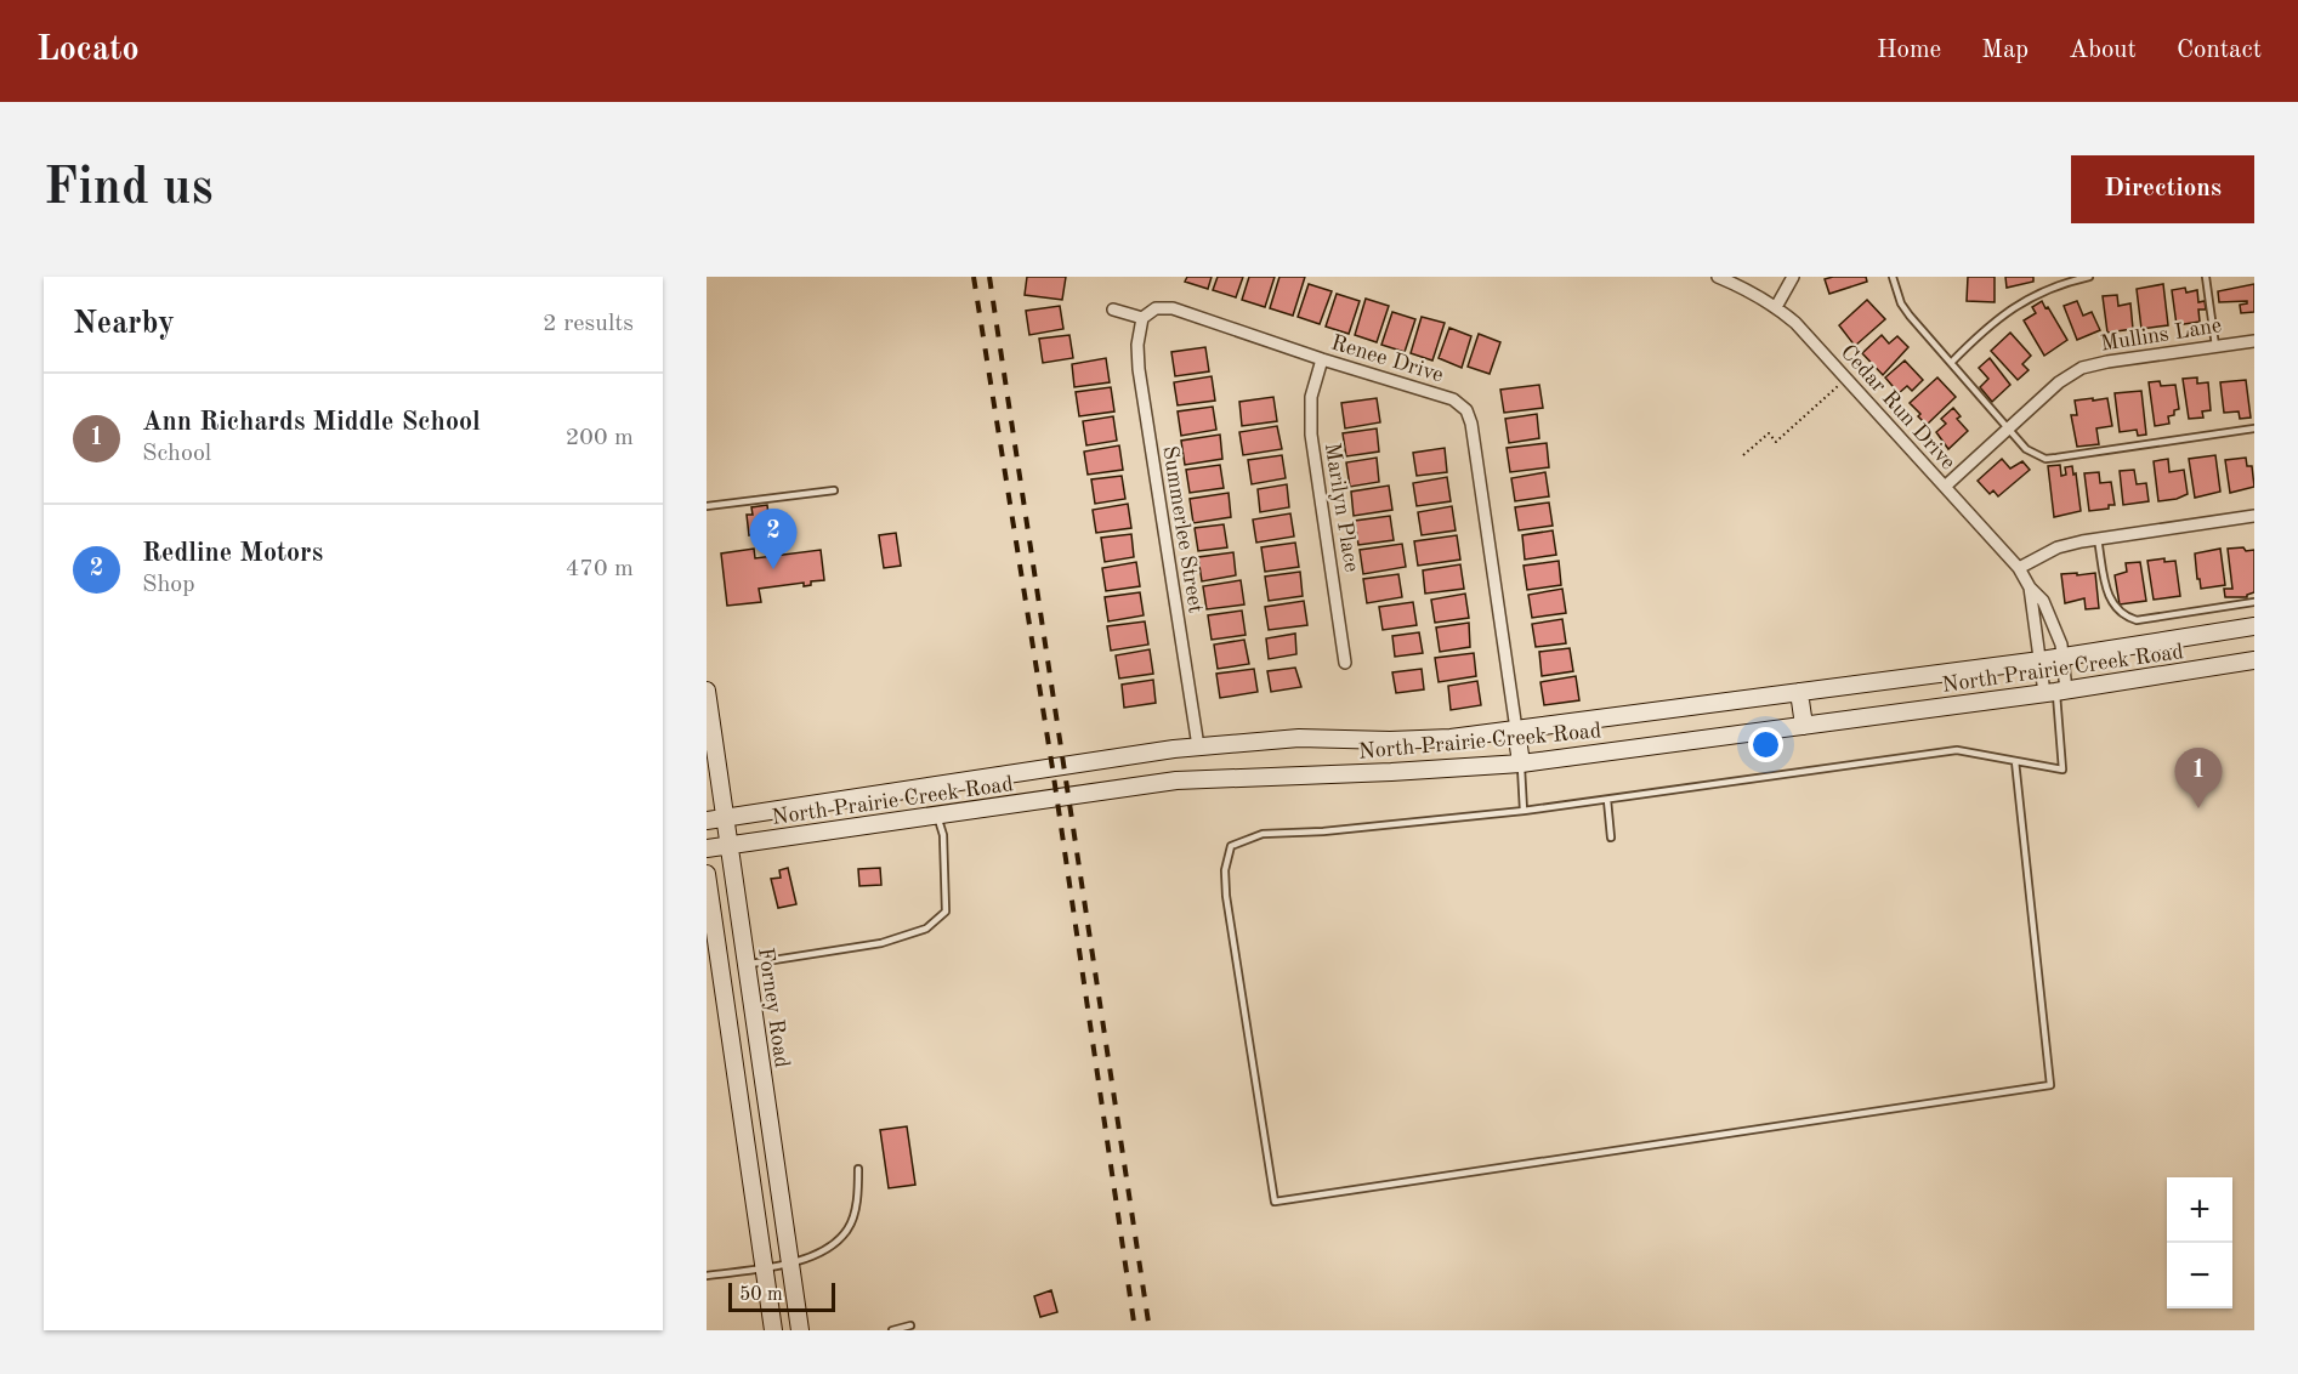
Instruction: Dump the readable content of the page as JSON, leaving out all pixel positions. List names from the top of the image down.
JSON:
{
  "streets": {
    "main road": ["North Prairie Creek Road", "Forney Road"],
    "street": [
      "Mullins Lane",
      "Renee Drive",
      "Cedar Run Drive",
      "Marilyn Place",
      "Summerlee Street"
    ]
  },
  "crossings": [
    ["Mullins Lane", "Cedar Run Drive"],
    ["Renee Drive", "Marilyn Place"],
    ["Renee Drive", "Summerlee Street"],
    ["Renee Drive", "North Prairie Creek Road"],
    ["Cedar Run Drive", "North Prairie Creek Road"],
    ["Summerlee Street", "North Prairie Creek Road"],
    ["North Prairie Creek Road", "Forney Road"]
  ],
  "scale_bar": "50 m",
  "page": {
    "header": "Locato",
    "nav": [
      "Home",
      "Map",
      "About",
      "Contact"
    ],
    "buttons": "Directions",
    "title": "Find us",
    "heading": ["Nearby", "2 results"],
    "list": [
      {
        "mark": "1",
        "name": "Ann Richards Middle School",
        "note": "School",
        "value": "200 m"
      },
      {
        "mark": "2",
        "name": "Redline Motors",
        "note": "Shop",
        "value": "470 m"
      }
    ],
    "pins": ["2", "1"],
    "map_buttons": ["+", "−"],
    "scale": "50 m"
  }
}
